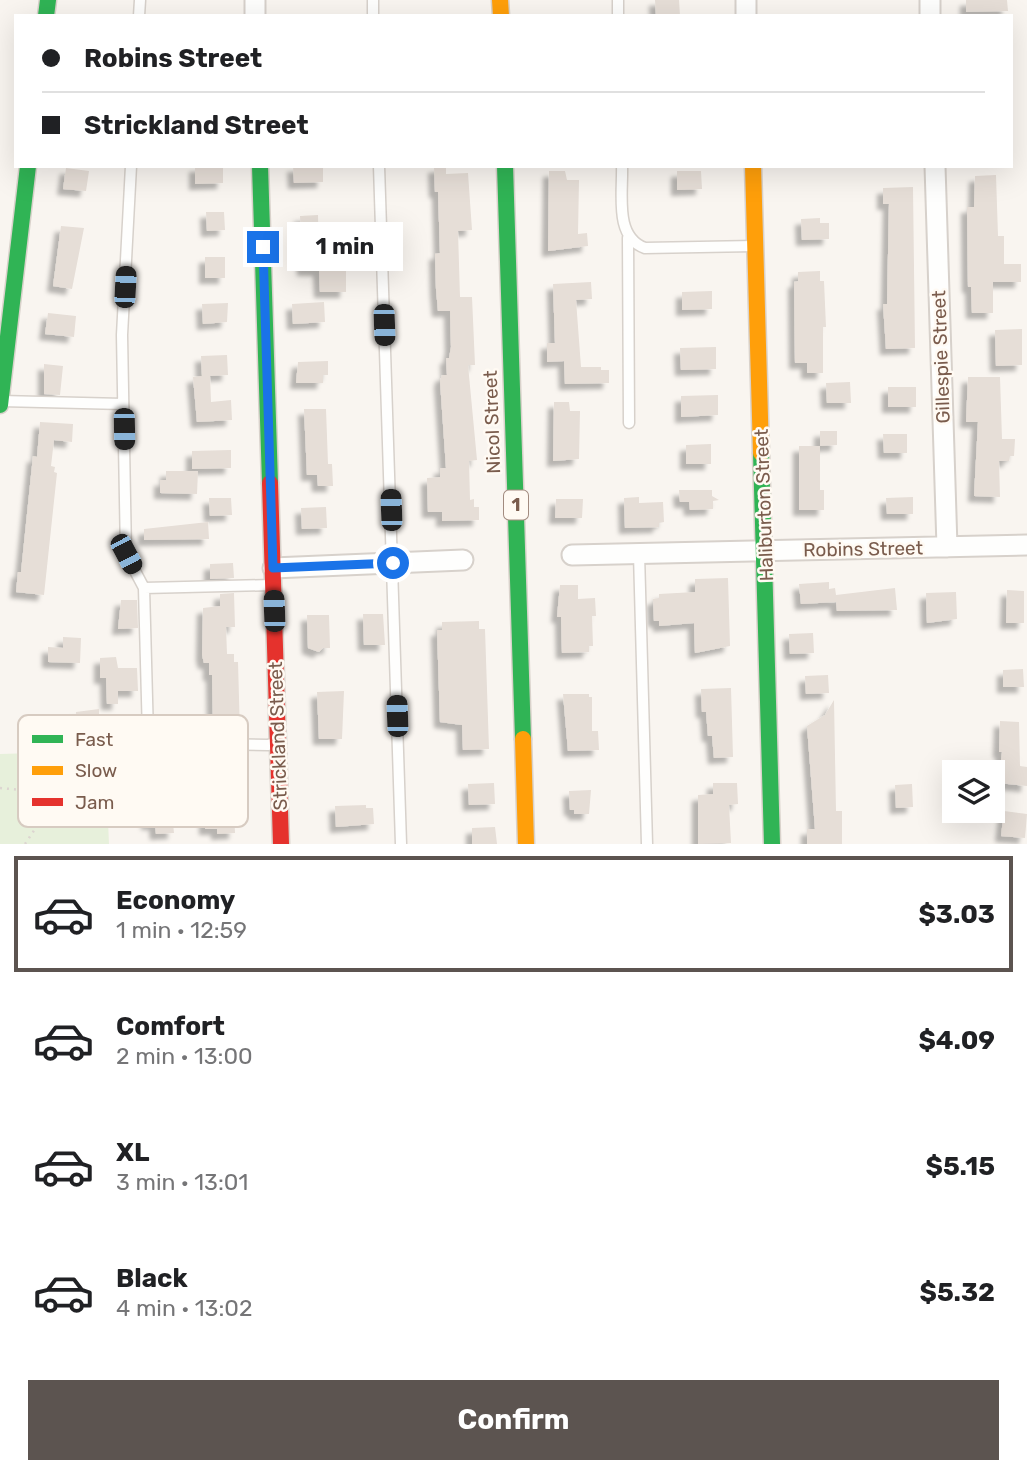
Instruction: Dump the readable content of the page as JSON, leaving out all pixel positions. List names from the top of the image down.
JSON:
{
  "streets": {
    "main road": [
      "Nicol Street",
      "1",
      "Haliburton Street",
      "Strickland Street"
    ],
    "street": ["Gillespie Street", "Robins Street"]
  },
  "crossings": [
    ["Gillespie Street", "Robins Street"],
    ["Haliburton Street", "Robins Street"]
  ],
  "legend": ["Fast", "Slow", "Jam"],
  "page": {
    "banner": ["Robins Street", "Strickland Street"],
    "bubble": "1 min",
    "list": [
      {
        "name": "Economy",
        "note": "1 min · 12:59",
        "value": "$3.03"
      },
      {
        "name": "Comfort",
        "note": "2 min · 13:00",
        "value": "$4.09"
      },
      {
        "name": "XL",
        "note": "3 min · 13:01",
        "value": "$5.15"
      },
      {
        "name": "Black",
        "note": "4 min · 13:02",
        "value": "$5.32"
      }
    ],
    "buttons": "Confirm"
  }
}
